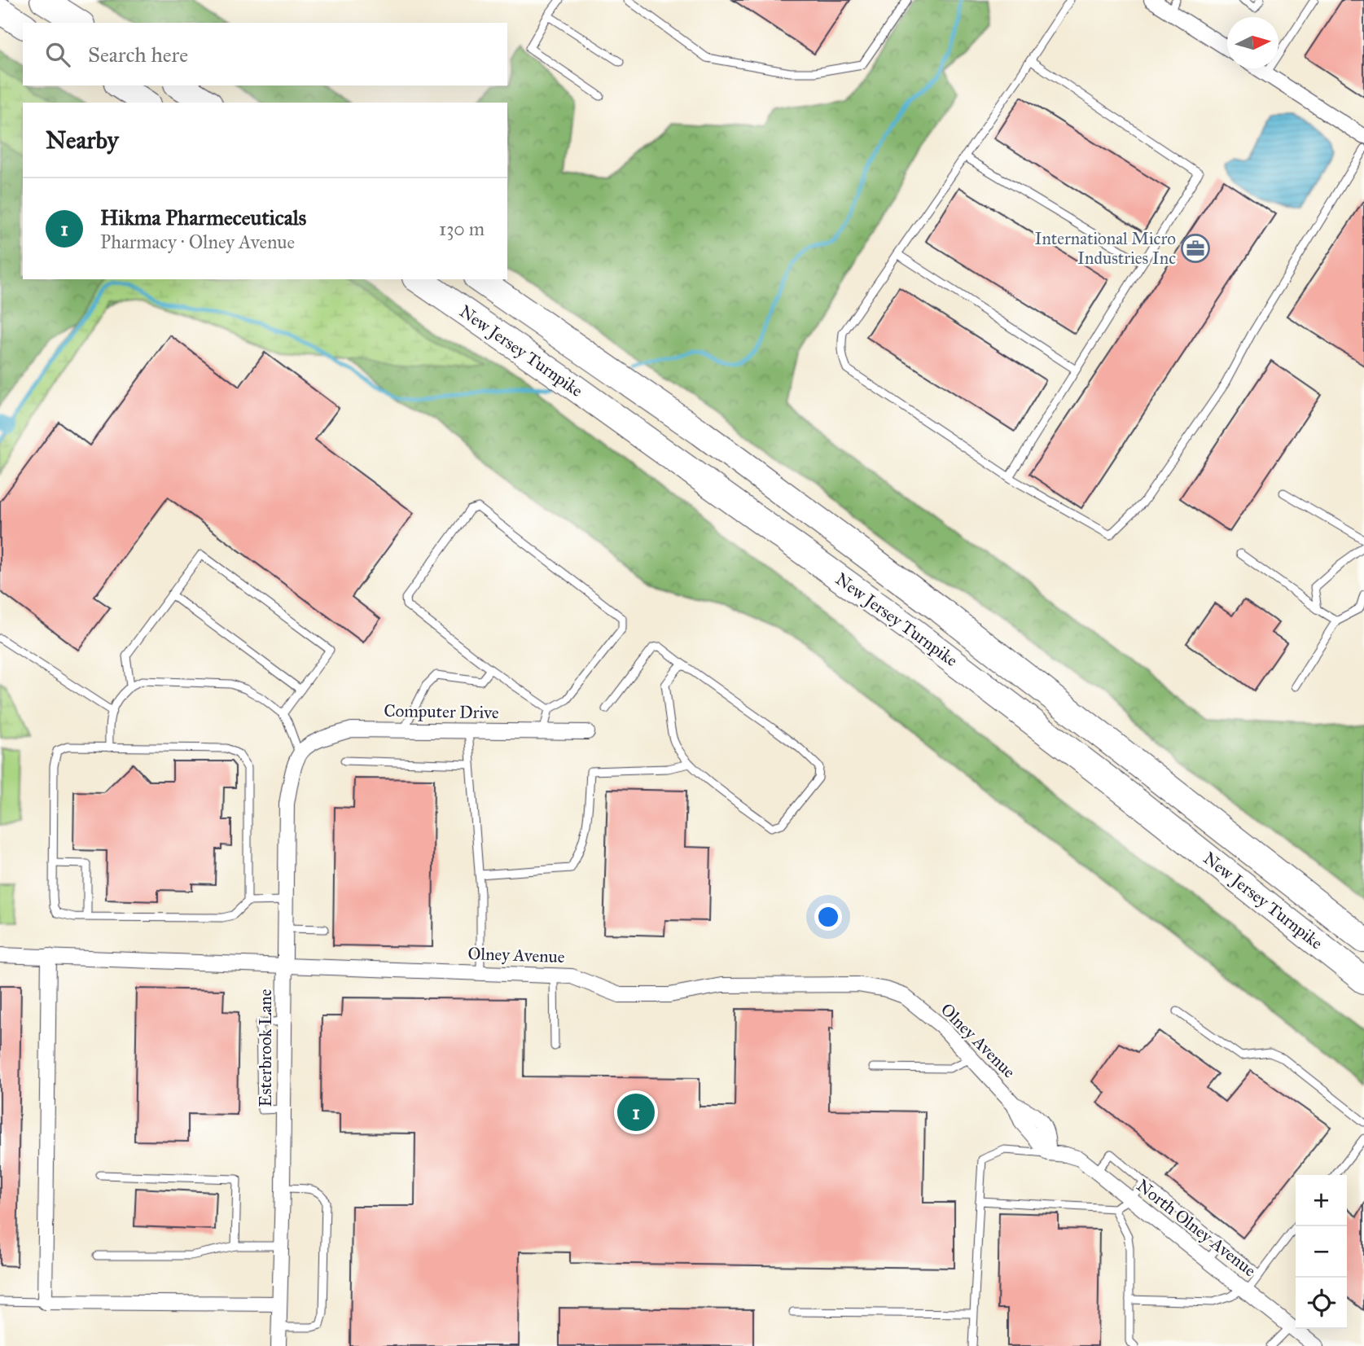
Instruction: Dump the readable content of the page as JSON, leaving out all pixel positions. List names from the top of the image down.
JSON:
{
  "streets": {
    "highway": ["New Jersey Turnpike"],
    "street": [
      "Computer Drive",
      "Olney Avenue",
      "Esterbrook Lane",
      "North Olney Avenue"
    ]
  },
  "crossings": [
    ["Computer Drive", "Esterbrook Lane"],
    ["Olney Avenue", "Esterbrook Lane"],
    ["Olney Avenue", "North Olney Avenue"]
  ],
  "places": {
    "office": ["International Micro Industries Inc"]
  },
  "north": "right",
  "page": {
    "search": "Search here",
    "heading": "Nearby",
    "list": [
      {
        "mark": "1",
        "name": "Hikma Pharmeceuticals",
        "note": "Pharmacy · Olney Avenue",
        "value": "130 m"
      }
    ],
    "pins": "1",
    "map_buttons": ["+", "−"]
  }
}
